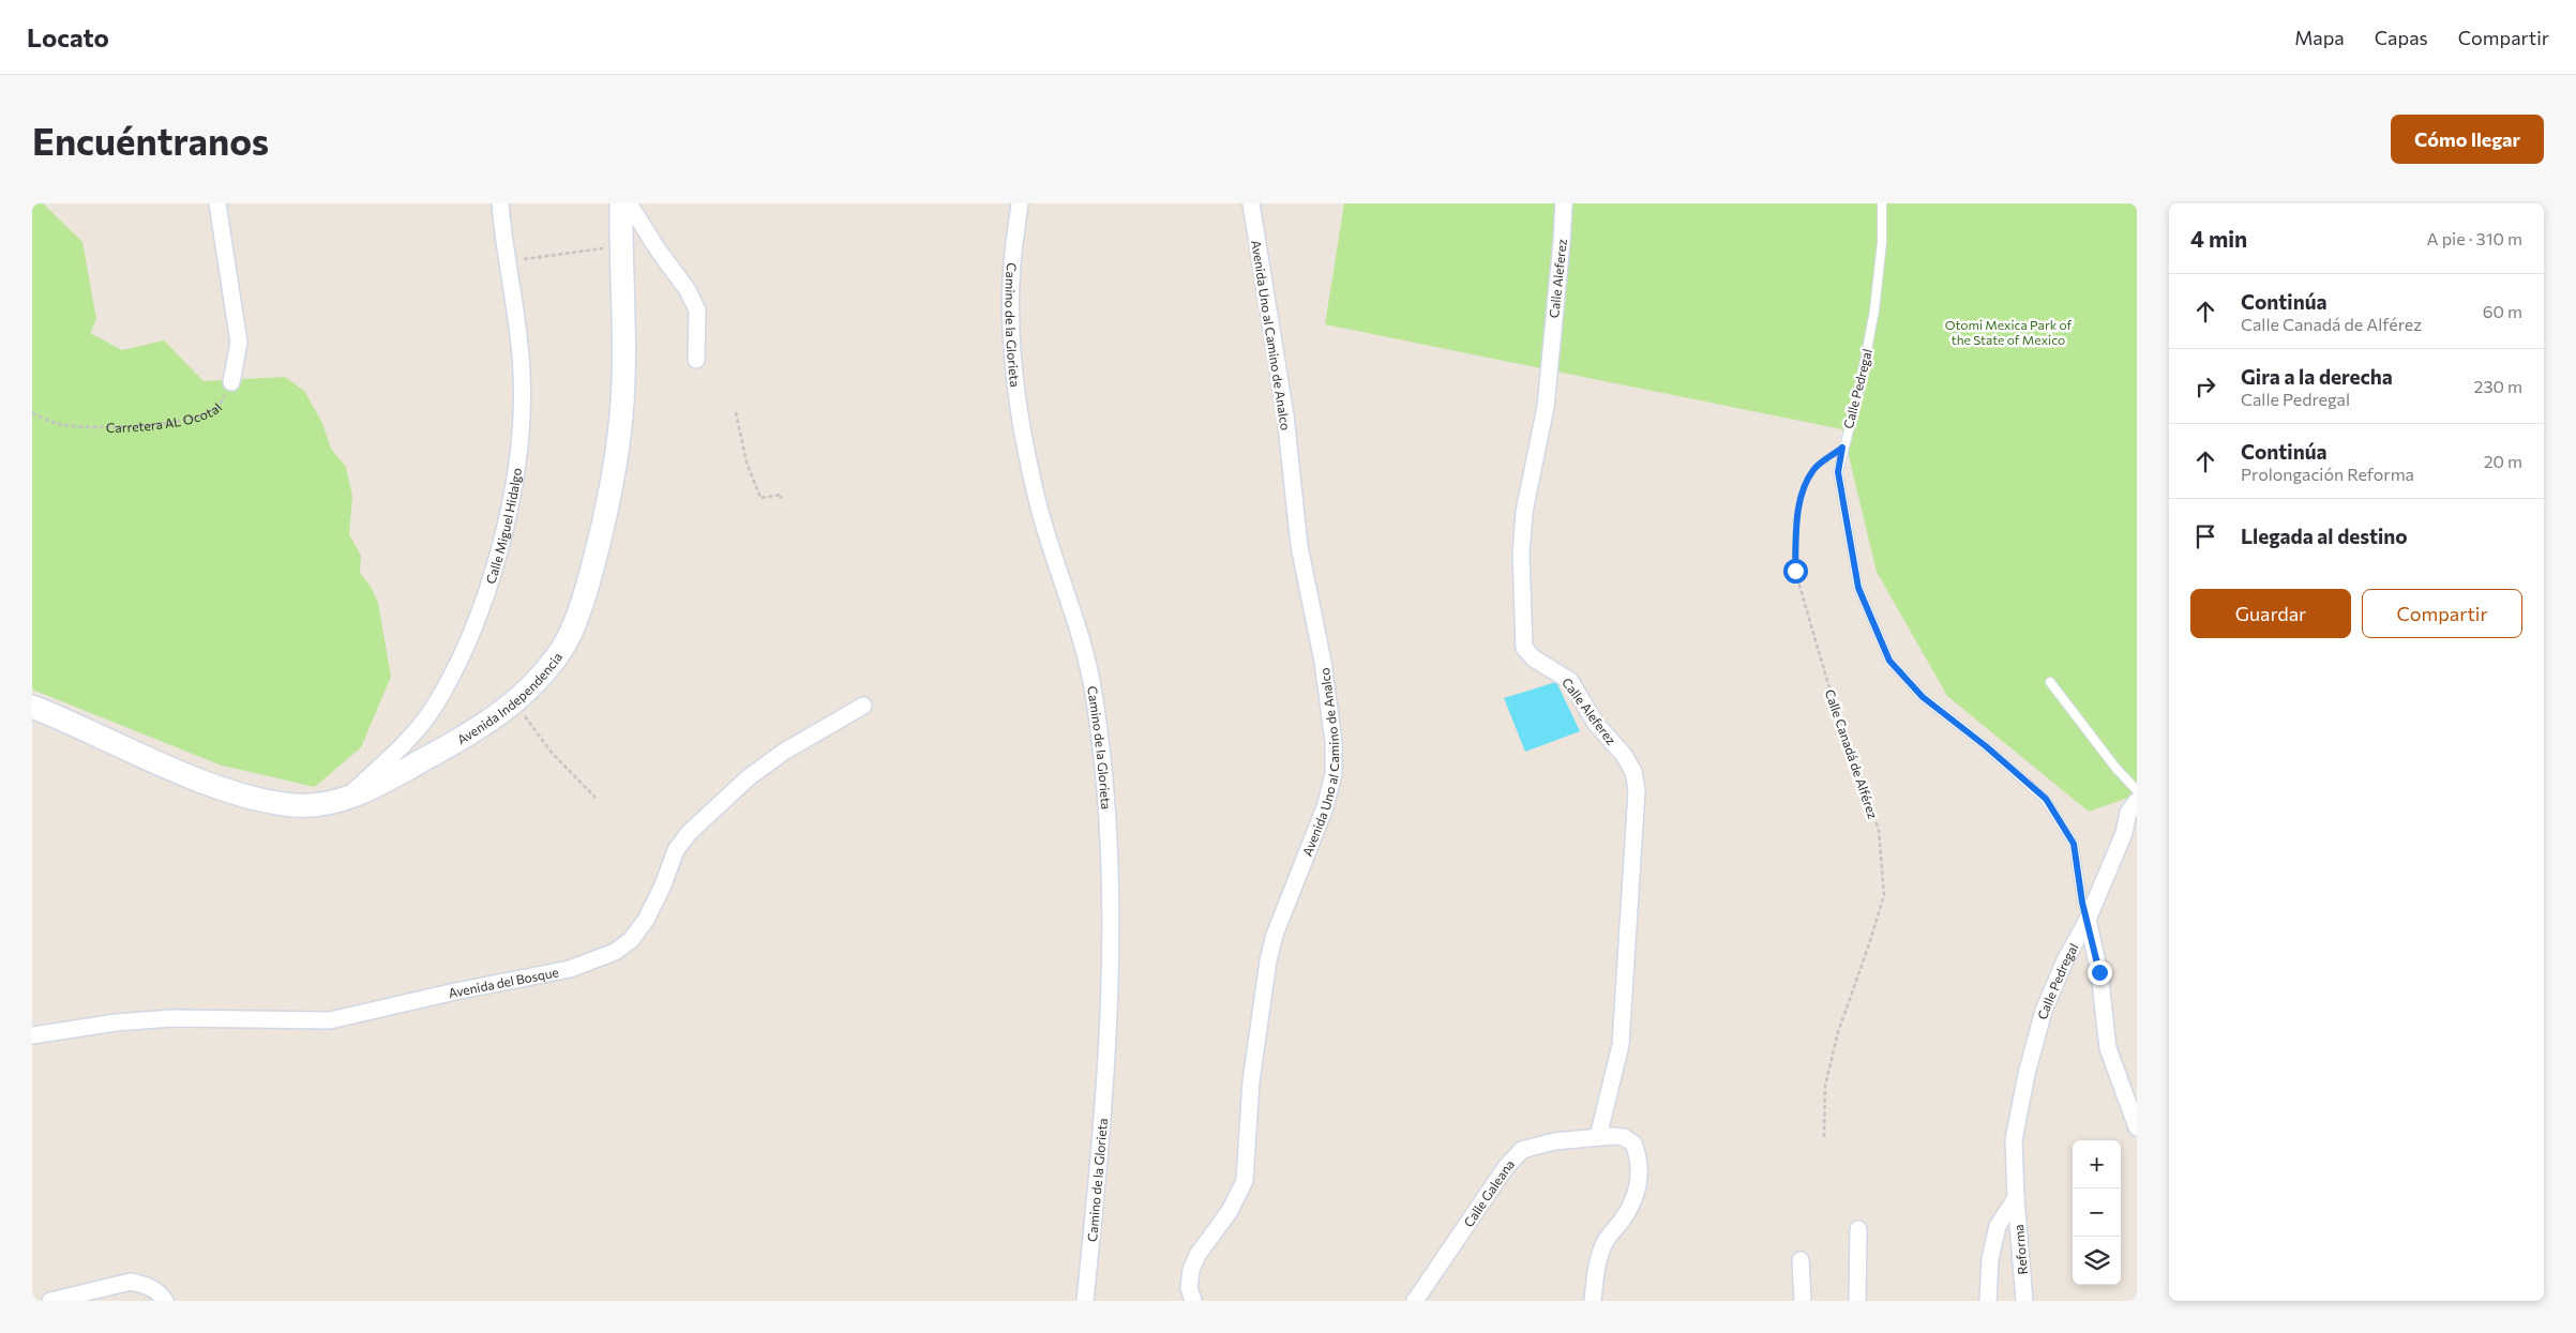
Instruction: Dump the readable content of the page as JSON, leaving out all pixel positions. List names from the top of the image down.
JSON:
{
  "streets": {
    "street": [
      "Calle Aleferez",
      "Camino de la Glorieta",
      "Avenida Uno al Camino de Analco",
      "Calle Pedregal",
      "Carretera AL Ocotal",
      "Calle Miguel Hidalgo",
      "Avenida Independencia",
      "Avenida del Bosque",
      "Calle Galeana",
      "Reforma"
    ],
    "path": ["Calle Canadá de Alférez"]
  },
  "crossings": [
    ["Calle Aleferez", "Calle Galeana"],
    ["Calle Pedregal", "Calle Canadá de Alférez"],
    ["Calle Pedregal", "Reforma"],
    ["Calle Miguel Hidalgo", "Avenida Independencia"]
  ],
  "parks": ["Otomi Mexica Park of the State of Mexico"],
  "page": {
    "header": "Locato",
    "nav": ["Mapa", "Capas", "Compartir"],
    "buttons": [
      "Cómo llegar",
      ["Guardar", "Compartir"]
    ],
    "title": "Encuéntranos",
    "heading": ["4 min", "A pie · 310 m"],
    "list": [
      ["Continúa", "Calle Canadá de Alférez", "60 m"],
      ["Gira a la derecha", "Calle Pedregal", "230 m"],
      ["Continúa", "Prolongación Reforma", "20 m"],
      "Llegada al destino"
    ],
    "map_buttons": ["+", "−"]
  }
}
